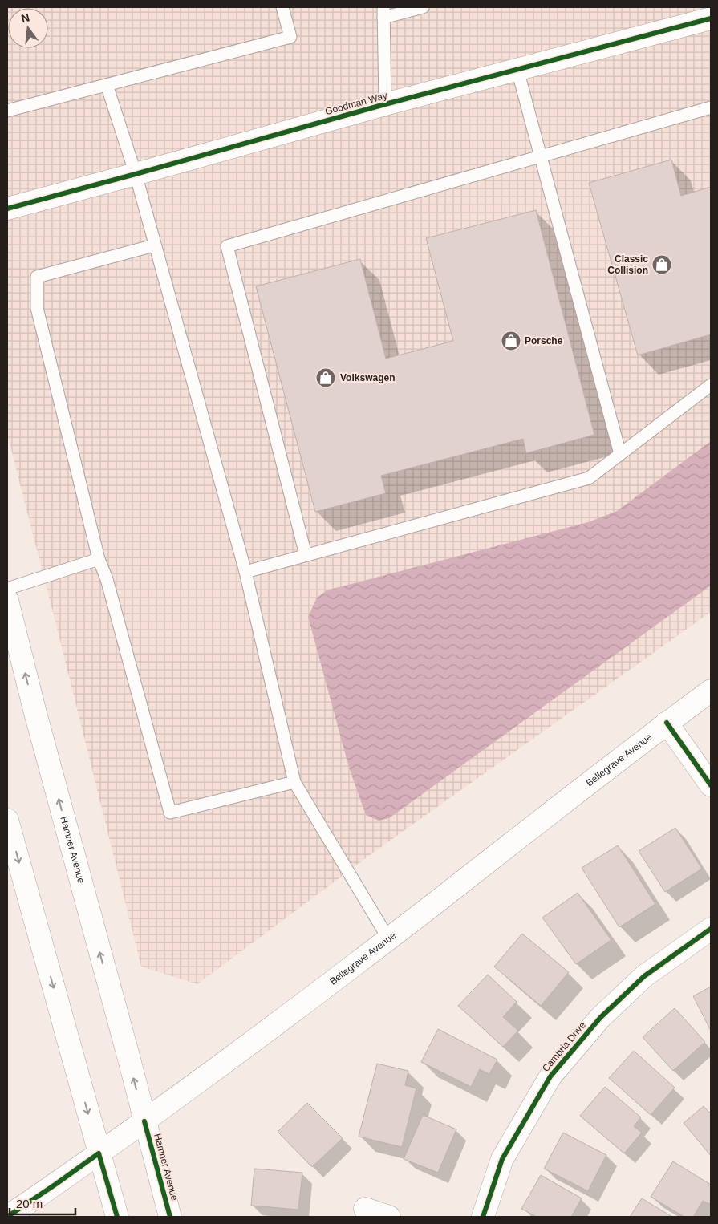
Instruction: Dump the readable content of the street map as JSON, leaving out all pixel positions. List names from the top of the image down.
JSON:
{
  "streets": {
    "main road": [
      "Goodman Way",
      "Bellegrave Avenue",
      "Hamner Avenue",
      "Cambria Drive"
    ]
  },
  "crossings": [
    ["Bellegrave Avenue", "Hamner Avenue"]
  ],
  "places": {
    "shop": ["Classic Collision", "Porsche", "Volkswagen"]
  },
  "scale_bar": "20 m",
  "north": "top"
}
